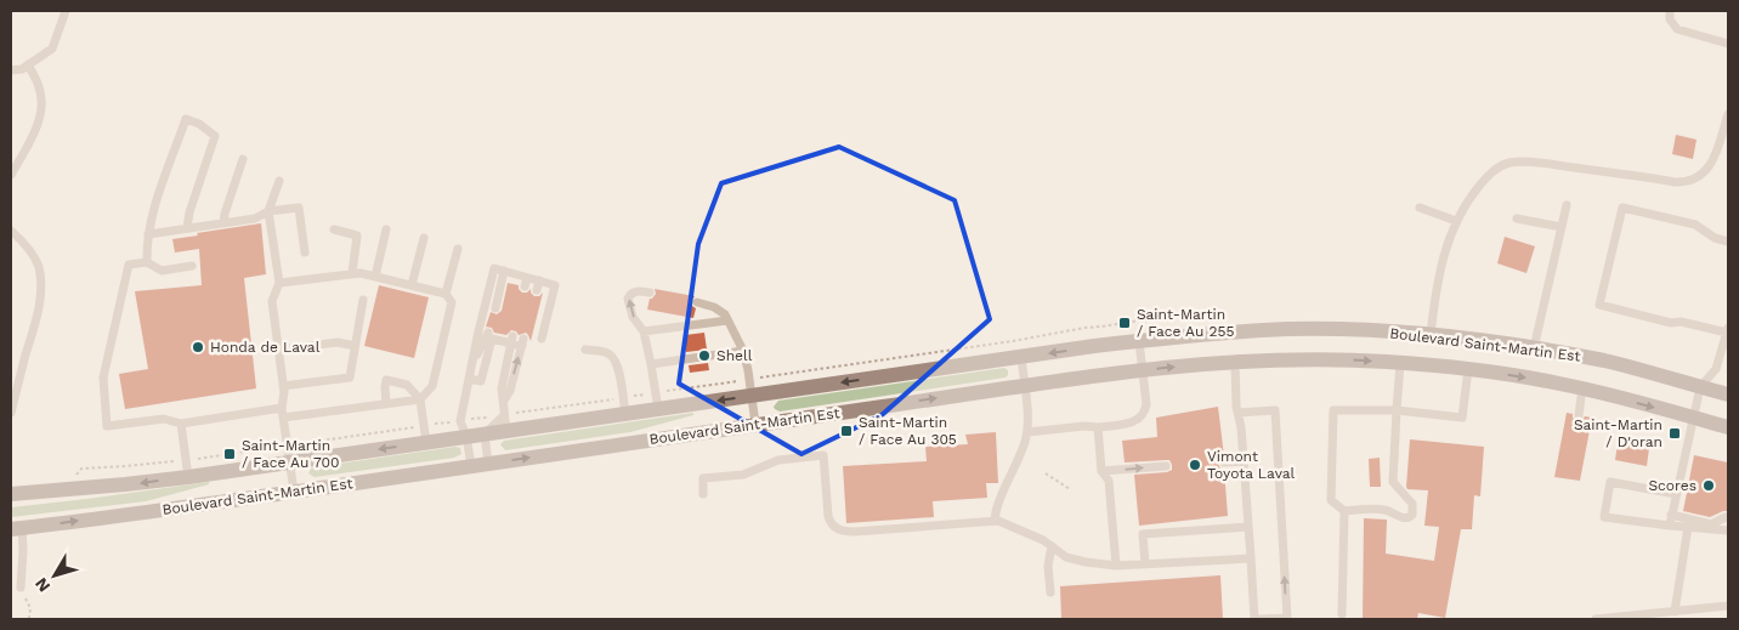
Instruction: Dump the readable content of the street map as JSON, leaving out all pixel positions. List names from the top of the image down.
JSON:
{
  "streets": {
    "main road": ["Boulevard Saint-Martin Est"]
  },
  "places": {
    "transit": [
      "Saint-Martin / Face Au 255",
      "Saint-Martin / Face Au 305",
      "Saint-Martin / D'oran",
      "Saint-Martin / Face Au 700"
    ],
    "other": [
      "Honda de Laval",
      "Shell",
      "Vimont Toyota Laval",
      "Scores"
    ]
  },
  "north": "bottom left"
}
